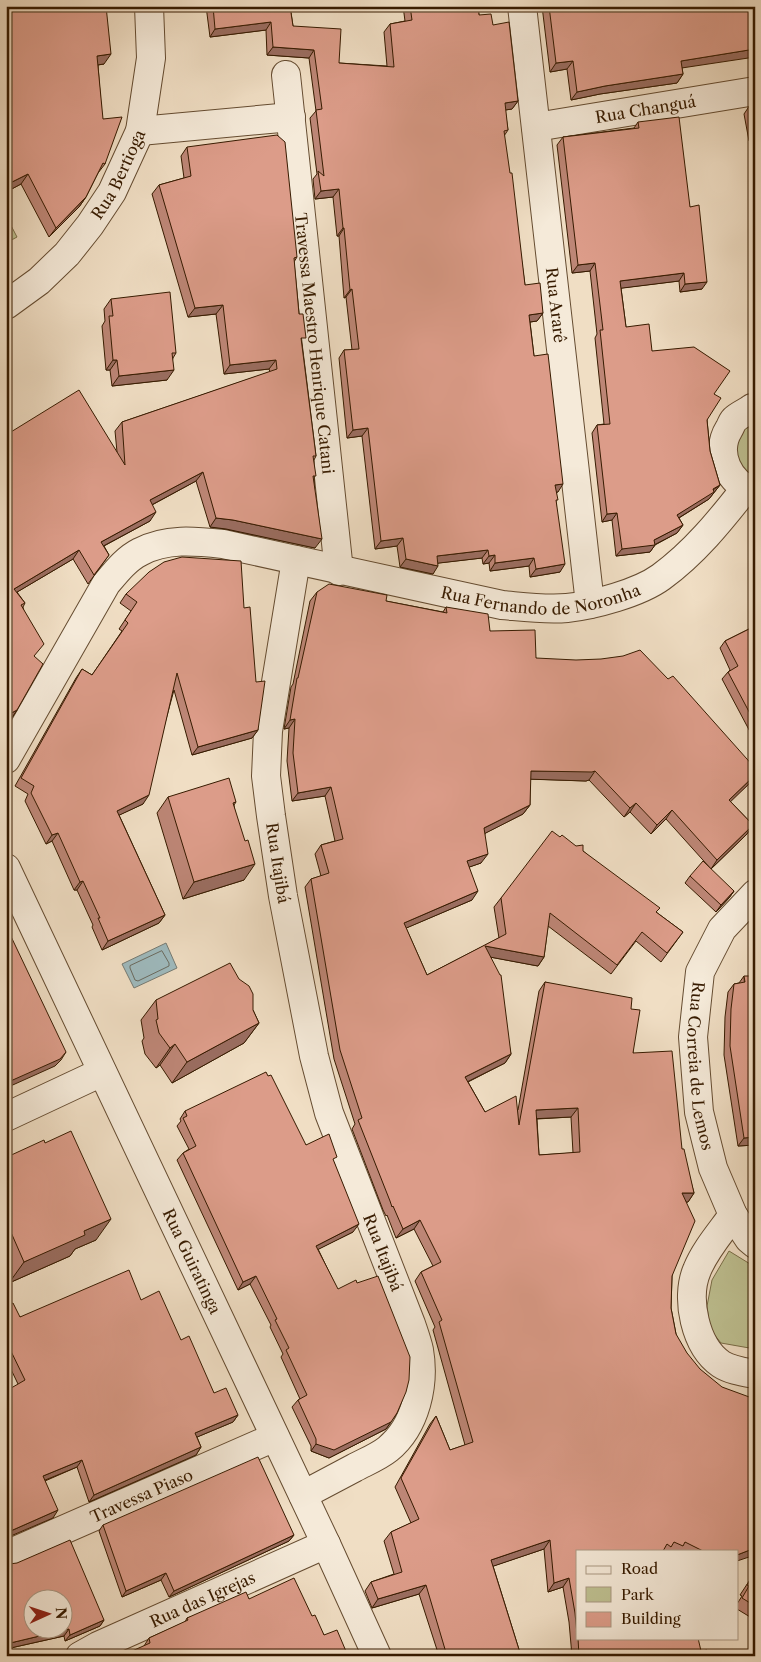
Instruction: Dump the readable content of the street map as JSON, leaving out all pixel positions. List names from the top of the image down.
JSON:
{
  "streets": {
    "street": [
      "Rua Changuá",
      "Rua Bertioga",
      "Rua Ararê",
      "Travessa Maestro Henrique Catani",
      "Rua Fernando de Noronha",
      "Rua Itajibá",
      "Rua Correia de Lemos",
      "Rua Guiratinga",
      "Travessa Piaso",
      "Rua das Igrejas"
    ]
  },
  "crossings": [
    ["Rua Changuá", "Rua Ararê"],
    ["Rua Ararê", "Rua Fernando de Noronha"],
    ["Travessa Maestro Henrique Catani", "Rua Fernando de Noronha"],
    ["Rua Fernando de Noronha", "Rua Itajibá"],
    ["Rua Itajibá", "Rua Guiratinga"],
    ["Rua Guiratinga", "Travessa Piaso"],
    ["Rua Guiratinga", "Rua das Igrejas"]
  ],
  "legend": ["Road", "Park", "Building"],
  "north": "right"
}
